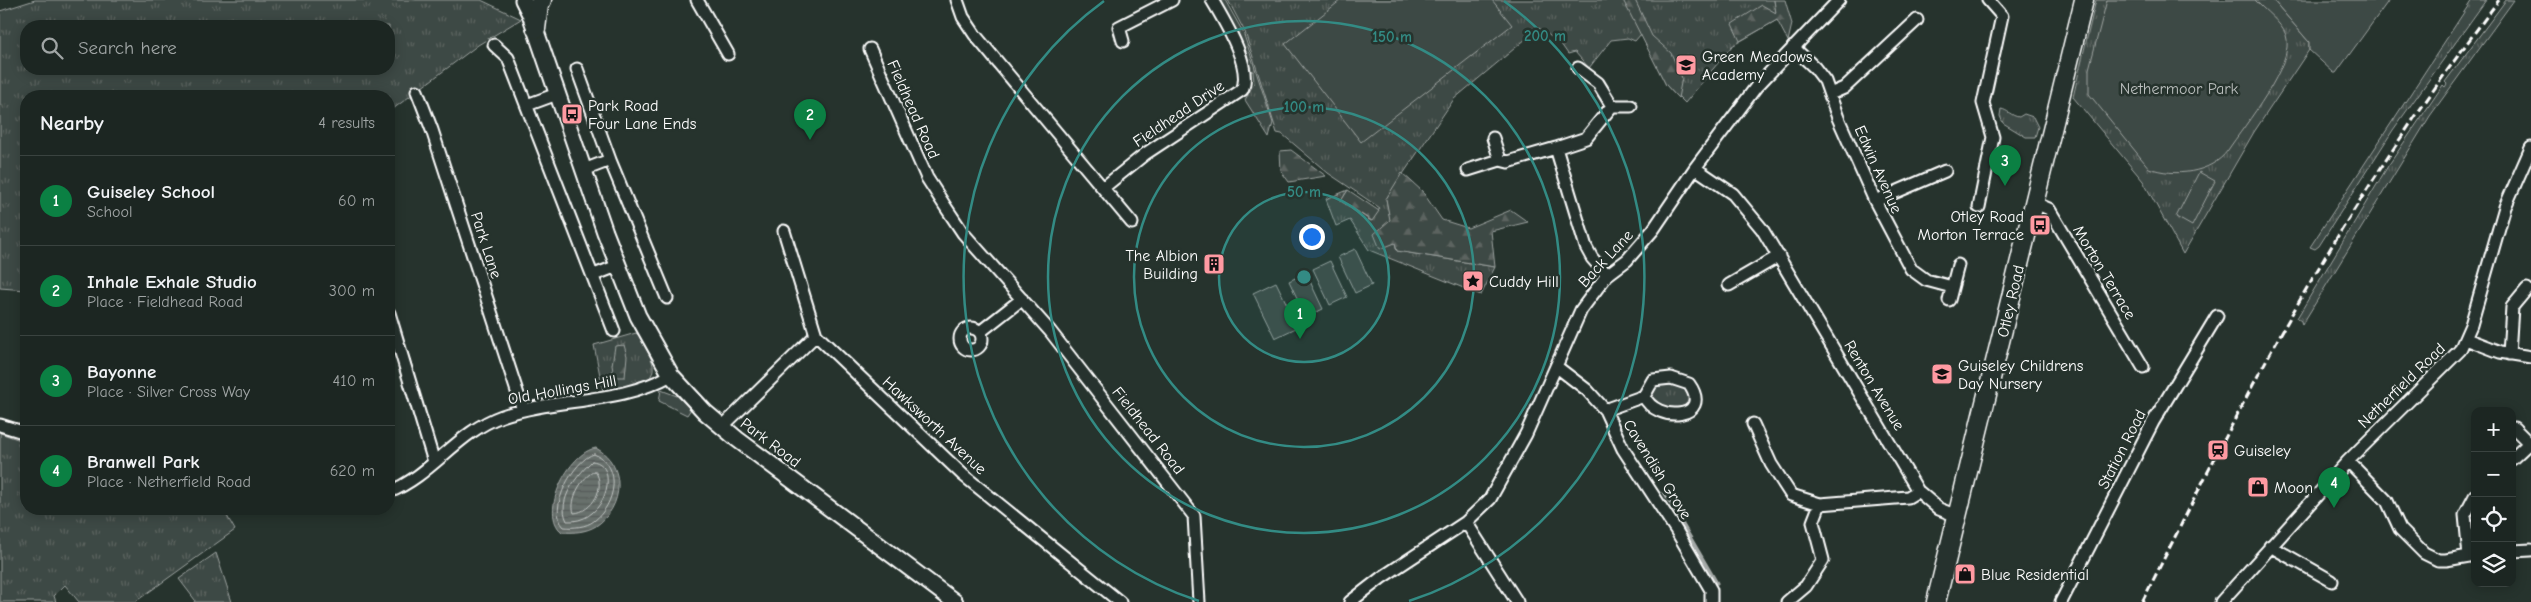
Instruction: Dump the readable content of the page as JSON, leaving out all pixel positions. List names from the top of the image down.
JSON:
{
  "streets": {
    "main road": ["Otley Road", "Park Road"],
    "street": [
      "Fieldhead Road",
      "Fieldhead Drive",
      "Edwin Avenue",
      "Park Lane",
      "Back Lane",
      "Morton Terrace",
      "Renton Avenue",
      "Netherfield Road",
      "Old Hollings Hill",
      "Hawksworth Avenue",
      "Station Road",
      "Cavendish Grove"
    ]
  },
  "crossings": [
    ["Edwin Avenue", "Back Lane"],
    ["Park Lane", "Old Hollings Hill"],
    ["Back Lane", "Renton Avenue"],
    ["Back Lane", "Cavendish Grove"],
    ["Morton Terrace", "Otley Road"],
    ["Otley Road", "Renton Avenue"],
    ["Old Hollings Hill", "Park Road"]
  ],
  "parks": ["Nethermoor Park"],
  "places": {
    "school or university": ["Green Meadows Academy", "Guiseley Childrens Day Nursery"],
    "bus stop": ["Park Road Four Lane Ends", "Otley Road Morton Terrace"],
    "building": ["The Albion Building"],
    "place": ["Cuddy Hill"],
    "station": ["Guiseley"],
    "shop": ["Moon", "Blue Residential"]
  },
  "page": {
    "search": "Search here",
    "heading": ["Nearby", "4 results"],
    "pins": [
      "2",
      "3",
      "1",
      "4"
    ],
    "list": [
      {
        "mark": "1",
        "name": "Guiseley School",
        "note": "School",
        "value": "60 m"
      },
      {
        "mark": "2",
        "name": "Inhale Exhale Studio",
        "note": "Place · Fieldhead Road",
        "value": "300 m"
      },
      {
        "mark": "3",
        "name": "Bayonne",
        "note": "Place · Silver Cross Way",
        "value": "410 m"
      },
      {
        "mark": "4",
        "name": "Branwell Park",
        "note": "Place · Netherfield Road",
        "value": "620 m"
      }
    ],
    "map_buttons": ["+", "−"]
  },
  "rings": [
    "200 m",
    "150 m",
    "100 m",
    "50 m"
  ]
}
